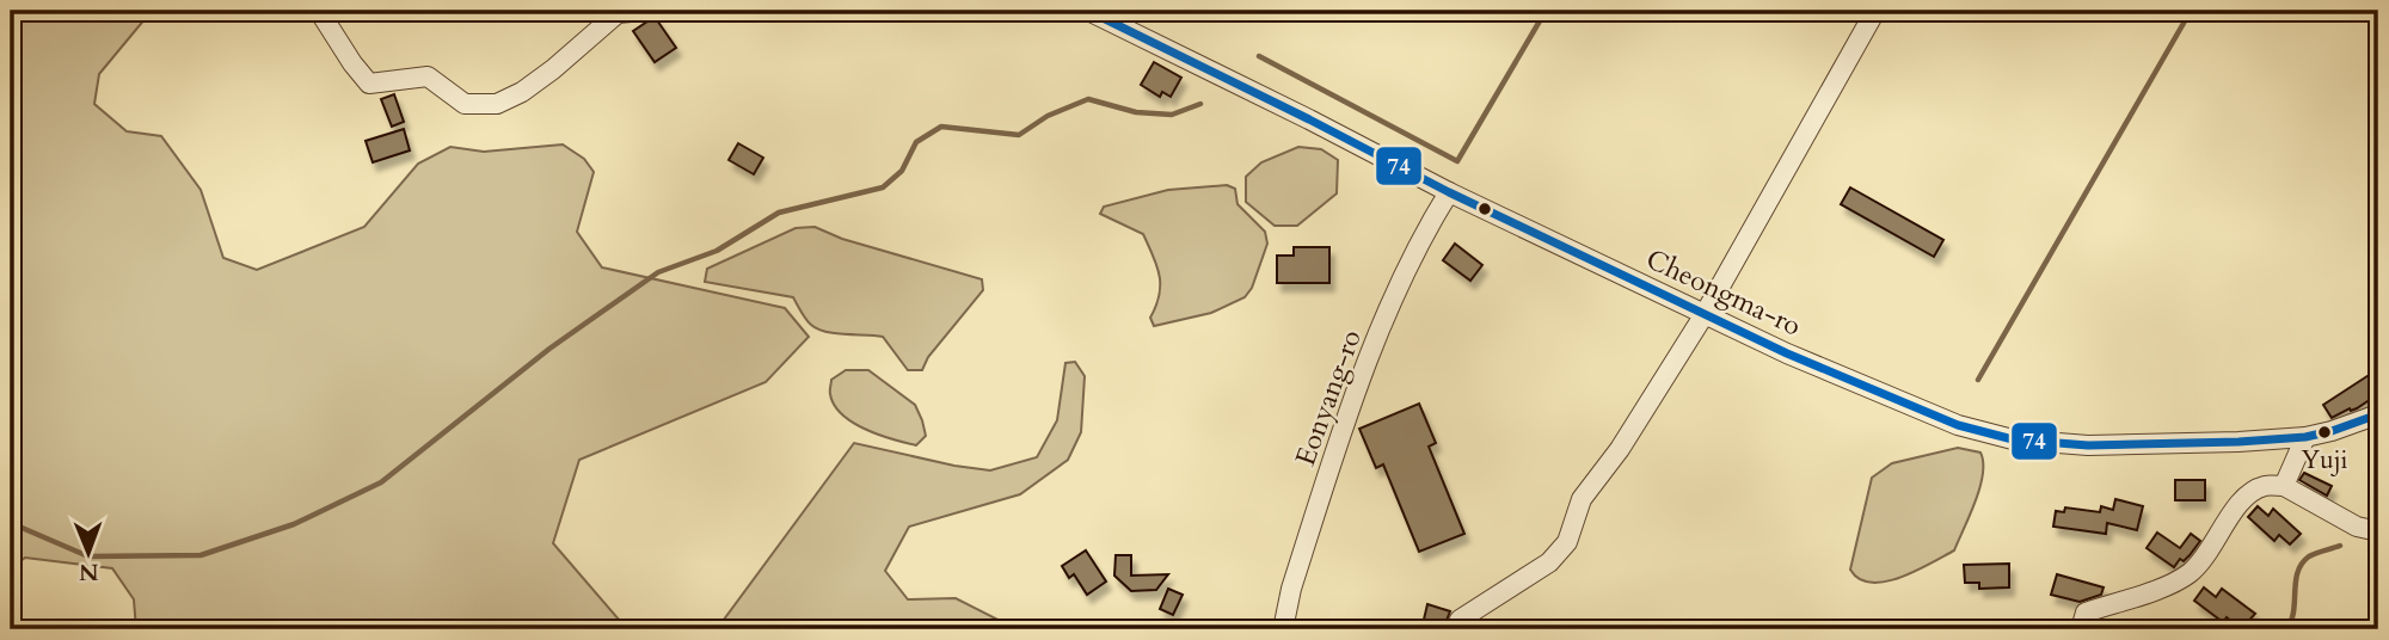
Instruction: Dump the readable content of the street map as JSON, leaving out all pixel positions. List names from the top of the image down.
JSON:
{
  "streets": {
    "street": ["Cheongma-ro", "Eonyang-ro"]
  },
  "crossings": [
    ["Cheongma-ro", "Eonyang-ro"]
  ],
  "places": ["Yuji"],
  "lines": ["transit line 74"],
  "north": "bottom"
}
